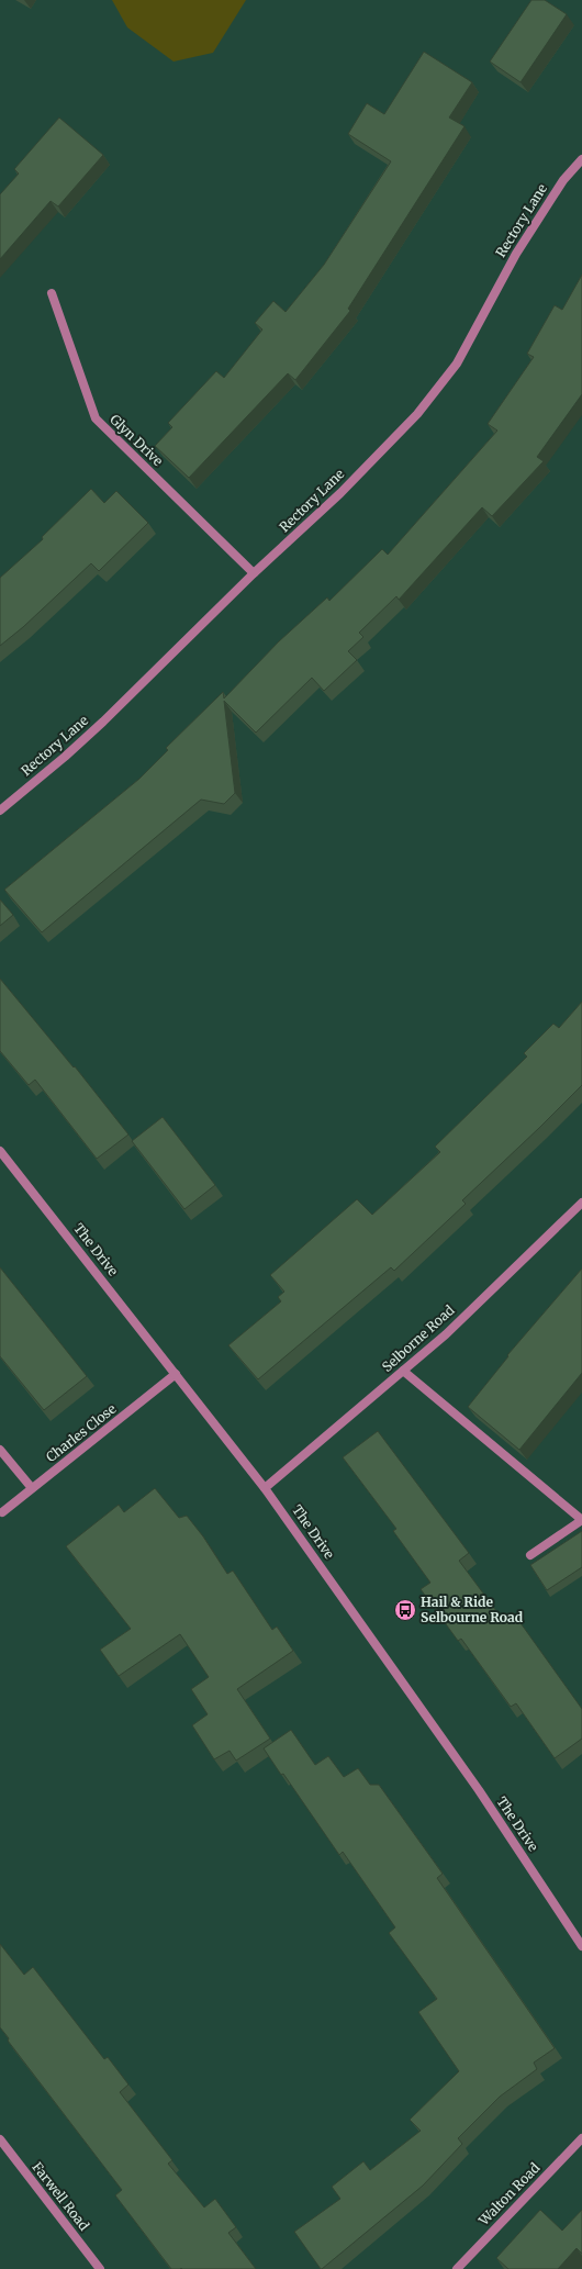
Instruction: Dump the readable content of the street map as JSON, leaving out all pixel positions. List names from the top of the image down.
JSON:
{
  "streets": {
    "street": [
      "Rectory Lane",
      "Glyn Drive",
      "The Drive",
      "Selborne Road",
      "Charles Close",
      "Walton Road",
      "Farwell Road"
    ]
  },
  "crossings": [
    ["Rectory Lane", "Glyn Drive"],
    ["The Drive", "Selborne Road"],
    ["The Drive", "Charles Close"]
  ],
  "places": {
    "bus stop": ["Hail & Ride Selbourne Road"]
  }
}
